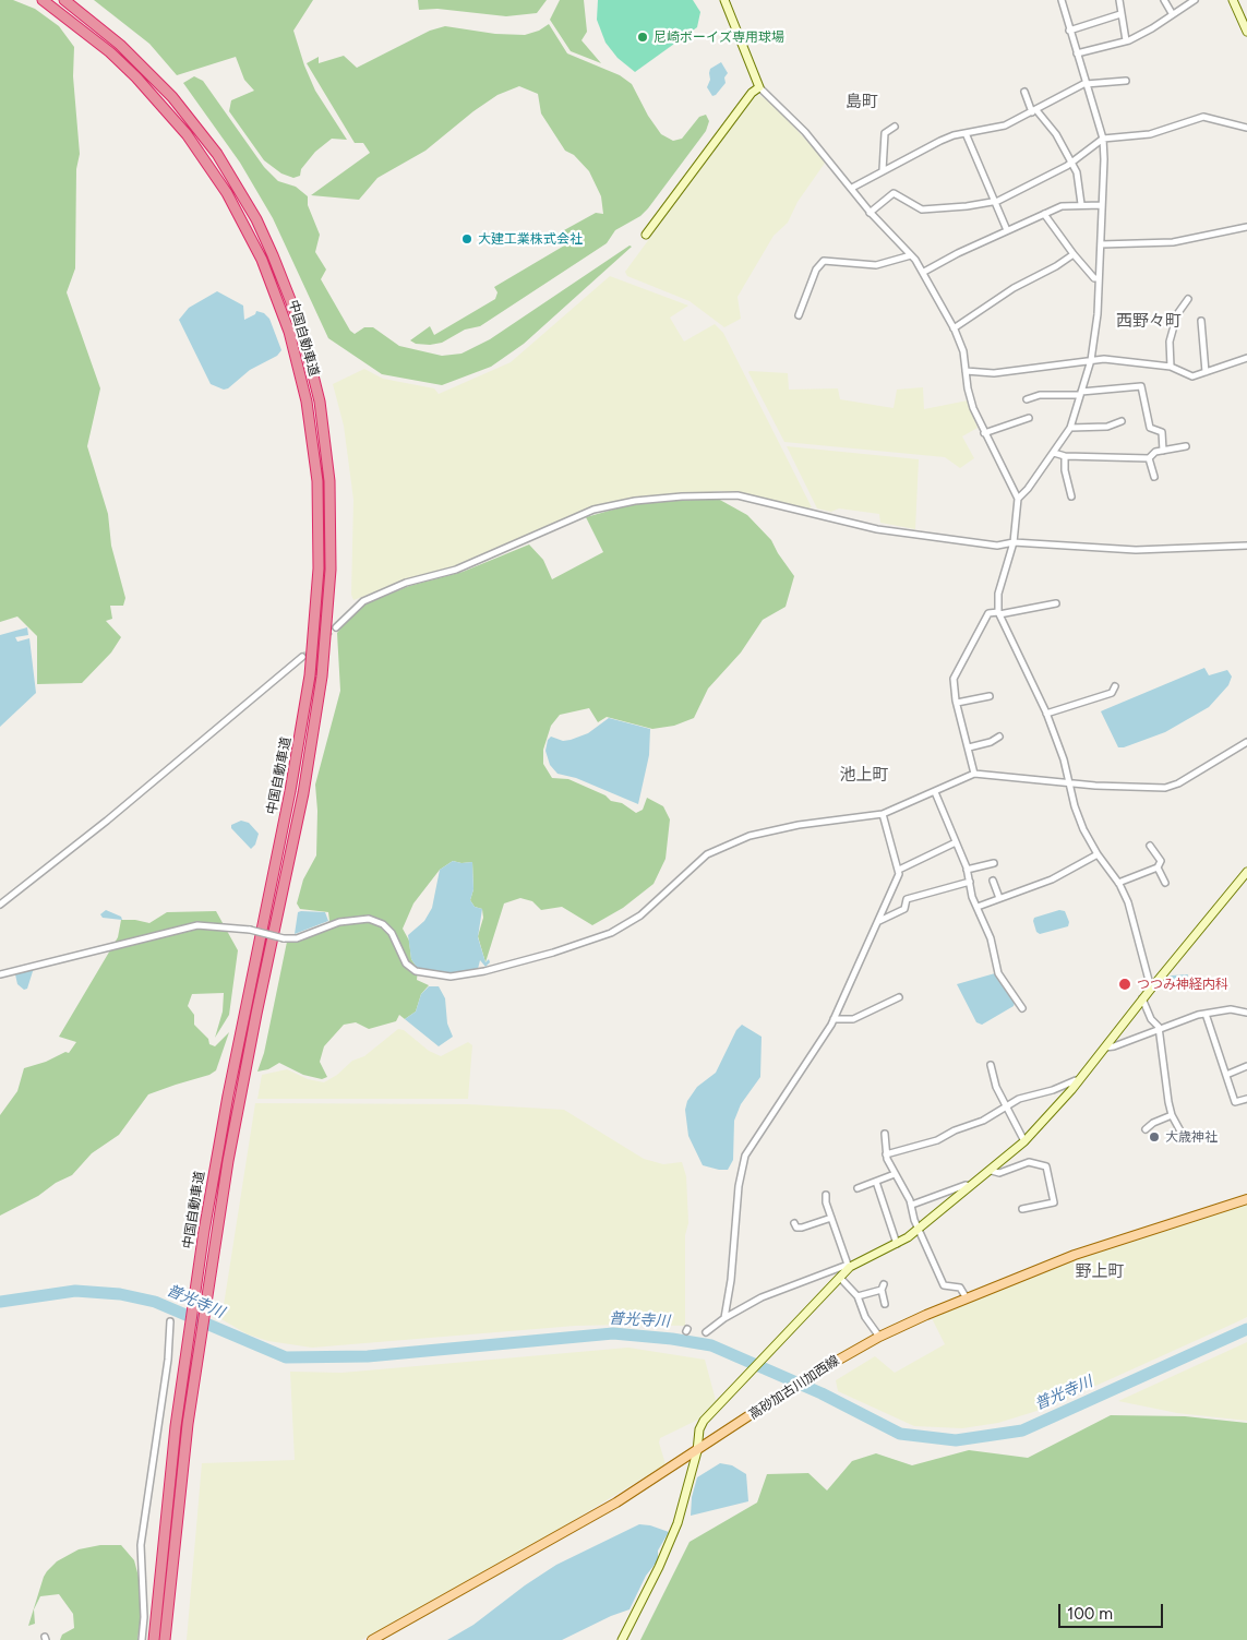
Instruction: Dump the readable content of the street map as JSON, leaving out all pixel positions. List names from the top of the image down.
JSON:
{
  "streets": {
    "highway": ["中国自動車道"],
    "main road": ["高砂加古川加西線"]
  },
  "districts": [
    "島町",
    "西野々町",
    "池上町",
    "野上町"
  ],
  "water": ["普光寺川"],
  "places": [
    "尼崎ボーイズ専用球場",
    "大建工業株式会社",
    "つつみ神経内科",
    "大歳神社"
  ],
  "scale_bar": "100 m"
}
